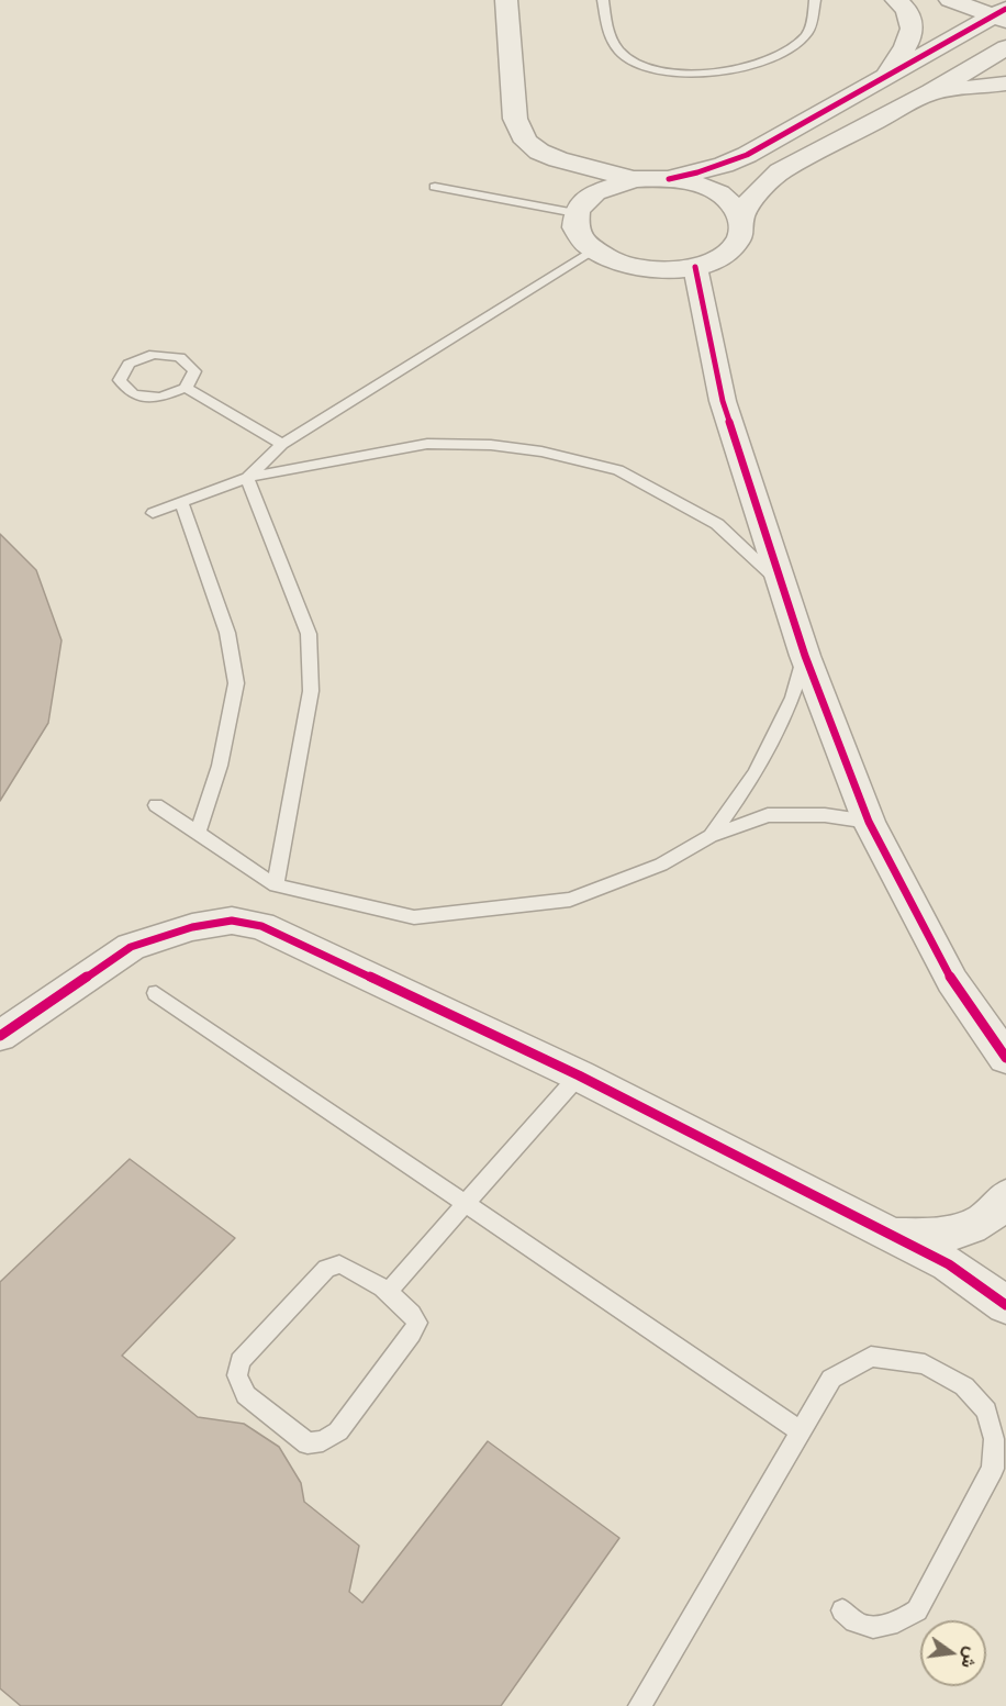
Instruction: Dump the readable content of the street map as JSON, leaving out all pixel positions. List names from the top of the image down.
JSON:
{
  "north": "right"
}
